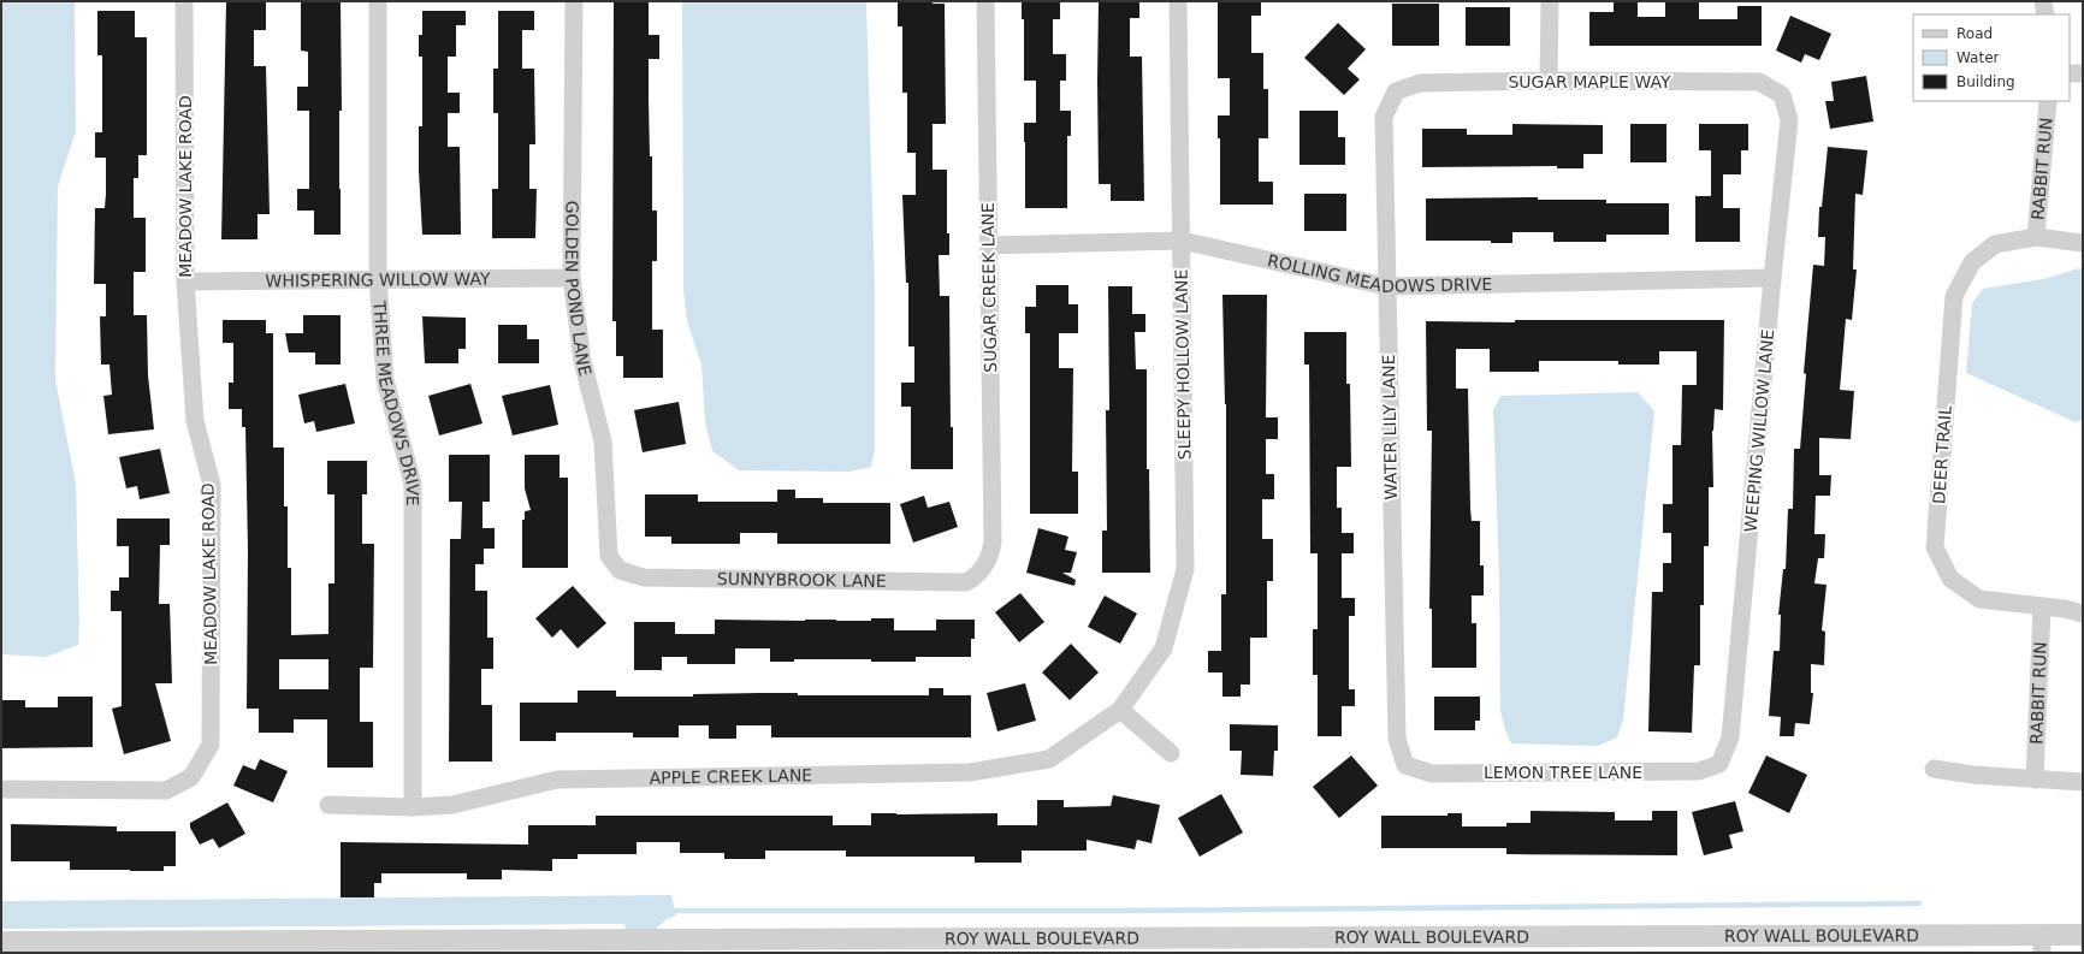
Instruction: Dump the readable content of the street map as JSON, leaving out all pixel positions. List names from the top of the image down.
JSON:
{
  "streets": {
    "street": [
      "SUGAR MAPLE WAY",
      "RABBIT RUN",
      "MEADOW LAKE ROAD",
      "ROLLING MEADOWS DRIVE",
      "WHISPERING WILLOW WAY",
      "SUGAR CREEK LANE",
      "GOLDEN POND LANE",
      "SLEEPY HOLLOW LANE",
      "THREE MEADOWS DRIVE",
      "WATER LILY LANE",
      "WEEPING WILLOW LANE",
      "DEER TRAIL",
      "SUNNYBROOK LANE",
      "LEMON TREE LANE",
      "APPLE CREEK LANE",
      "ROY WALL BOULEVARD"
    ]
  },
  "crossings": [
    ["SUGAR MAPLE WAY", "WATER LILY LANE"],
    ["SUGAR MAPLE WAY", "WEEPING WILLOW LANE"],
    ["RABBIT RUN", "DEER TRAIL"],
    ["MEADOW LAKE ROAD", "WHISPERING WILLOW WAY"],
    ["ROLLING MEADOWS DRIVE", "SUGAR CREEK LANE"],
    ["ROLLING MEADOWS DRIVE", "SLEEPY HOLLOW LANE"],
    ["ROLLING MEADOWS DRIVE", "WATER LILY LANE"],
    ["ROLLING MEADOWS DRIVE", "WEEPING WILLOW LANE"],
    ["WHISPERING WILLOW WAY", "GOLDEN POND LANE"],
    ["WHISPERING WILLOW WAY", "THREE MEADOWS DRIVE"],
    ["SUGAR CREEK LANE", "SUNNYBROOK LANE"],
    ["GOLDEN POND LANE", "SUNNYBROOK LANE"],
    ["SLEEPY HOLLOW LANE", "APPLE CREEK LANE"],
    ["THREE MEADOWS DRIVE", "APPLE CREEK LANE"],
    ["WATER LILY LANE", "LEMON TREE LANE"],
    ["WEEPING WILLOW LANE", "LEMON TREE LANE"]
  ],
  "legend": ["Road", "Water", "Building"]
}
